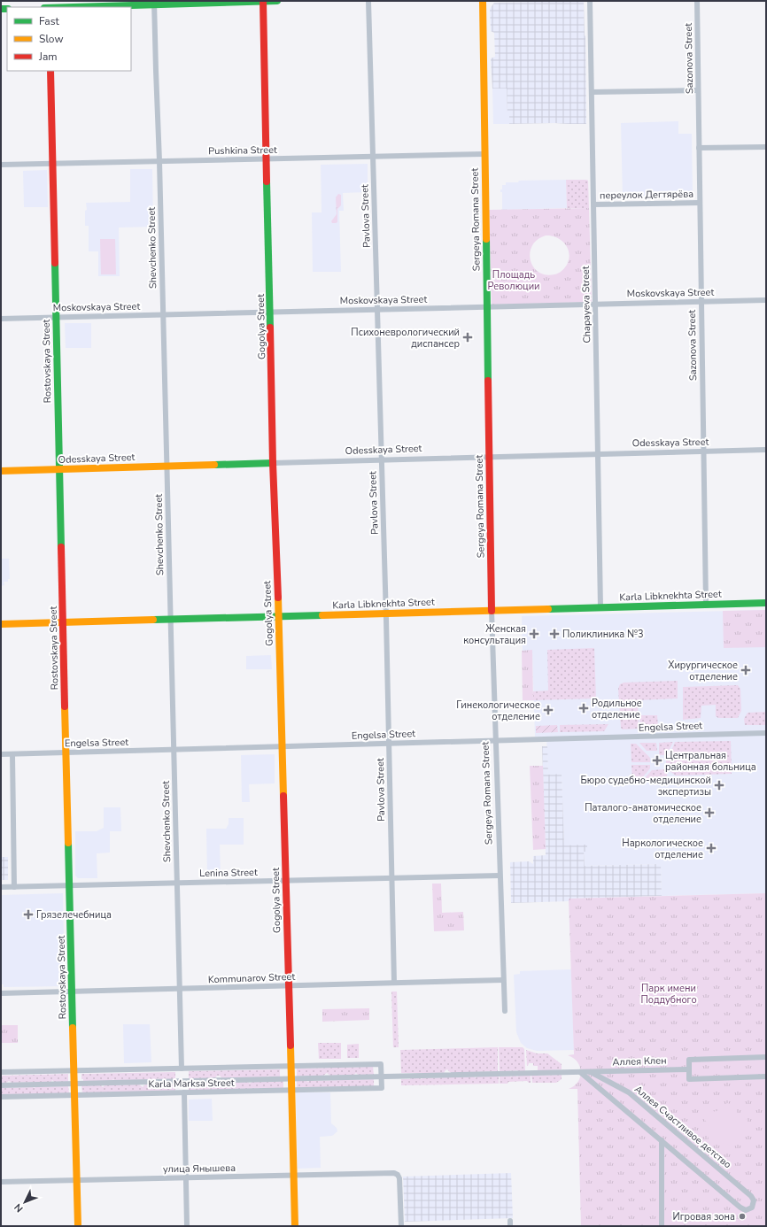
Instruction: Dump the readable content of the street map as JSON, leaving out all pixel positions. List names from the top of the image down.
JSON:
{
  "streets": {
    "street": [
      "Sazonova Street",
      "Pushkina Street",
      "переулок Дегтярёва",
      "Pavlova Street",
      "Sergeya Romana Street",
      "Shevchenko Street",
      "Moskovskaya Street",
      "Chapayeva Street",
      "Gogolya Street",
      "Rostovskaya Street",
      "Odesskaya Street",
      "Karla Libknekhta Street",
      "Engelsa Street",
      "Lenina Street",
      "Kommunarov Street",
      "Аллея Клен",
      "Karla Marksa Street",
      "Аллея Счастливое детство",
      "улица Янышева"
    ]
  },
  "crossings": [
    ["Sazonova Street", "переулок Дегтярёва"],
    ["Sazonova Street", "Moskovskaya Street"],
    ["Sazonova Street", "Odesskaya Street"],
    ["Sazonova Street", "Karla Libknekhta Street"],
    ["Pushkina Street", "Pavlova Street"],
    ["Pushkina Street", "Sergeya Romana Street"],
    ["Pushkina Street", "Shevchenko Street"],
    ["Pushkina Street", "Gogolya Street"],
    ["Pushkina Street", "Rostovskaya Street"],
    ["переулок Дегтярёва", "Chapayeva Street"],
    ["Pavlova Street", "Moskovskaya Street"],
    ["Pavlova Street", "Odesskaya Street"],
    ["Pavlova Street", "Karla Libknekhta Street"],
    ["Pavlova Street", "Engelsa Street"],
    ["Pavlova Street", "Lenina Street"],
    ["Pavlova Street", "Kommunarov Street"],
    ["Sergeya Romana Street", "Moskovskaya Street"],
    ["Sergeya Romana Street", "Odesskaya Street"],
    ["Sergeya Romana Street", "Karla Libknekhta Street"],
    ["Sergeya Romana Street", "Engelsa Street"],
    ["Sergeya Romana Street", "Lenina Street"],
    ["Sergeya Romana Street", "Kommunarov Street"],
    ["Shevchenko Street", "Moskovskaya Street"],
    ["Shevchenko Street", "Odesskaya Street"],
    ["Shevchenko Street", "Karla Libknekhta Street"],
    ["Shevchenko Street", "Engelsa Street"],
    ["Shevchenko Street", "Lenina Street"],
    ["Shevchenko Street", "Kommunarov Street"],
    ["Shevchenko Street", "Karla Marksa Street"],
    ["Moskovskaya Street", "Chapayeva Street"],
    ["Moskovskaya Street", "Gogolya Street"],
    ["Moskovskaya Street", "Rostovskaya Street"],
    ["Chapayeva Street", "Odesskaya Street"],
    ["Chapayeva Street", "Karla Libknekhta Street"],
    ["Gogolya Street", "Odesskaya Street"],
    ["Gogolya Street", "Karla Libknekhta Street"],
    ["Gogolya Street", "Engelsa Street"],
    ["Gogolya Street", "Lenina Street"],
    ["Gogolya Street", "Kommunarov Street"],
    ["Gogolya Street", "Аллея Клен"],
    ["Gogolya Street", "Karla Marksa Street"],
    ["Gogolya Street", "улица Янышева"],
    ["Rostovskaya Street", "Odesskaya Street"],
    ["Rostovskaya Street", "Karla Libknekhta Street"],
    ["Rostovskaya Street", "Engelsa Street"],
    ["Rostovskaya Street", "Lenina Street"],
    ["Rostovskaya Street", "Kommunarov Street"],
    ["Rostovskaya Street", "Аллея Клен"],
    ["Rostovskaya Street", "Karla Marksa Street"],
    ["Rostovskaya Street", "улица Янышева"],
    ["Аллея Клен", "Karla Marksa Street"],
    ["Аллея Клен", "Аллея Счастливое детство"]
  ],
  "parks": ["Площадь Революции", "Парк имени Поддубного"],
  "places": {
    "health": [
      "Психоневрологический диспансер",
      "Женская консультация",
      "Поликлиника №3",
      "Хирургическое отделение",
      "Родильное отделение",
      "Гинекологическое отделение",
      "Центральная районная больница",
      "Бюро судебно-медицинской экспертизы",
      "Паталого-анатомическое отделение",
      "Наркологическое отделение",
      "Грязелечебница"
    ],
    "other": ["Игровая зона"]
  },
  "legend": ["Fast", "Slow", "Jam"],
  "north": "bottom left"
}
